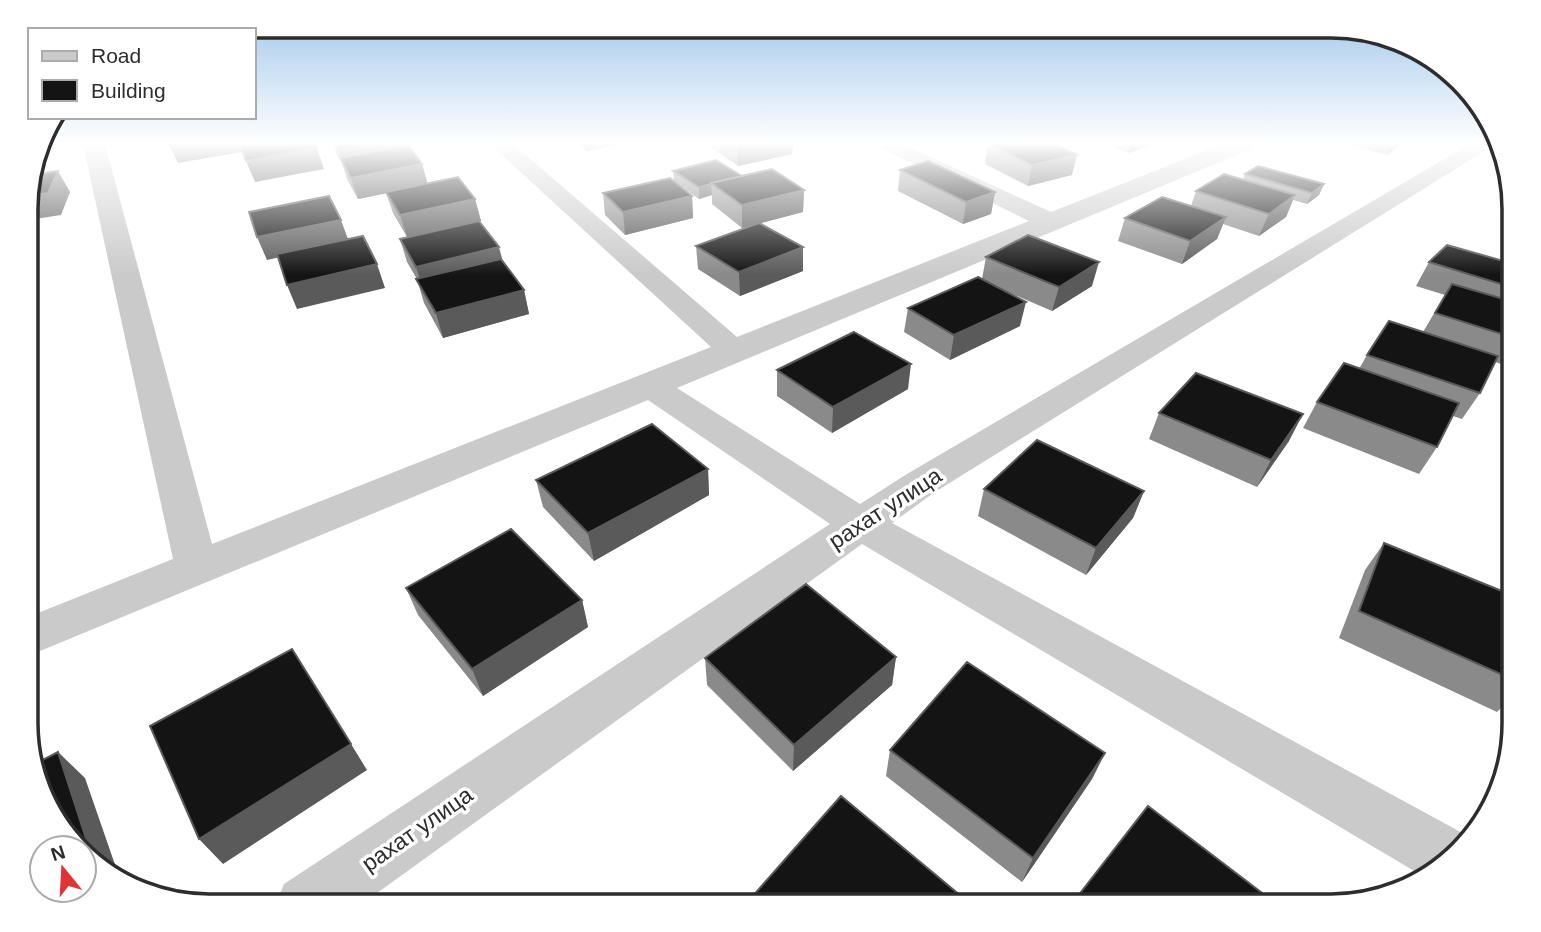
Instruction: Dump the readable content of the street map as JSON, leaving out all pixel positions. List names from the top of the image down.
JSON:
{
  "streets": {
    "street": ["рахат улица"]
  },
  "legend": ["Road", "Building"],
  "north": "top"
}
